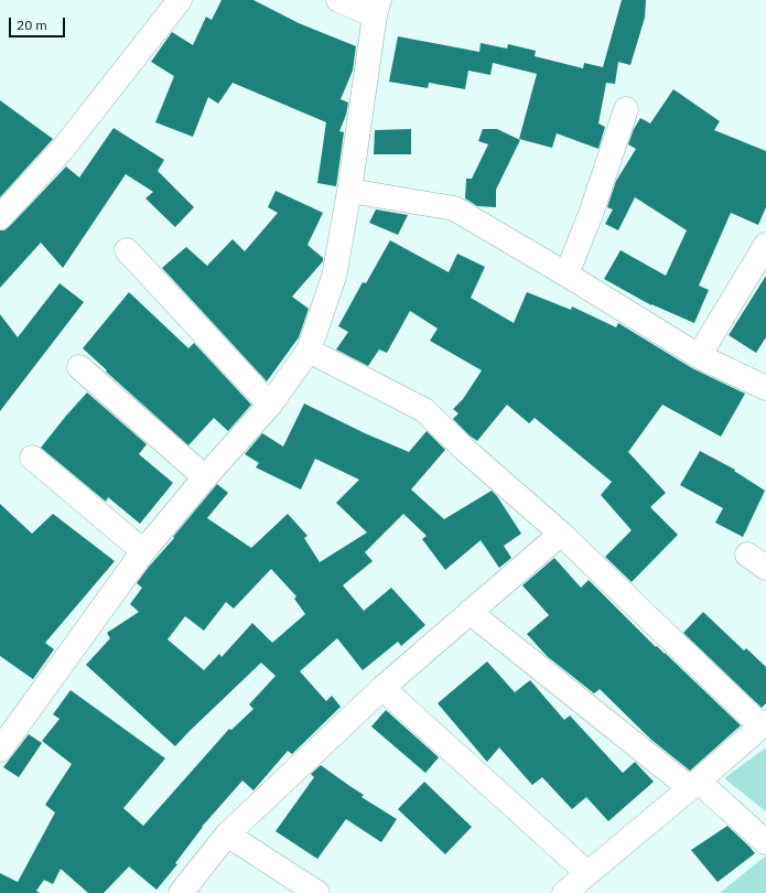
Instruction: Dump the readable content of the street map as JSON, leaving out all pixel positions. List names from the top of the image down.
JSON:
{
  "scale_bar": "20 m"
}
